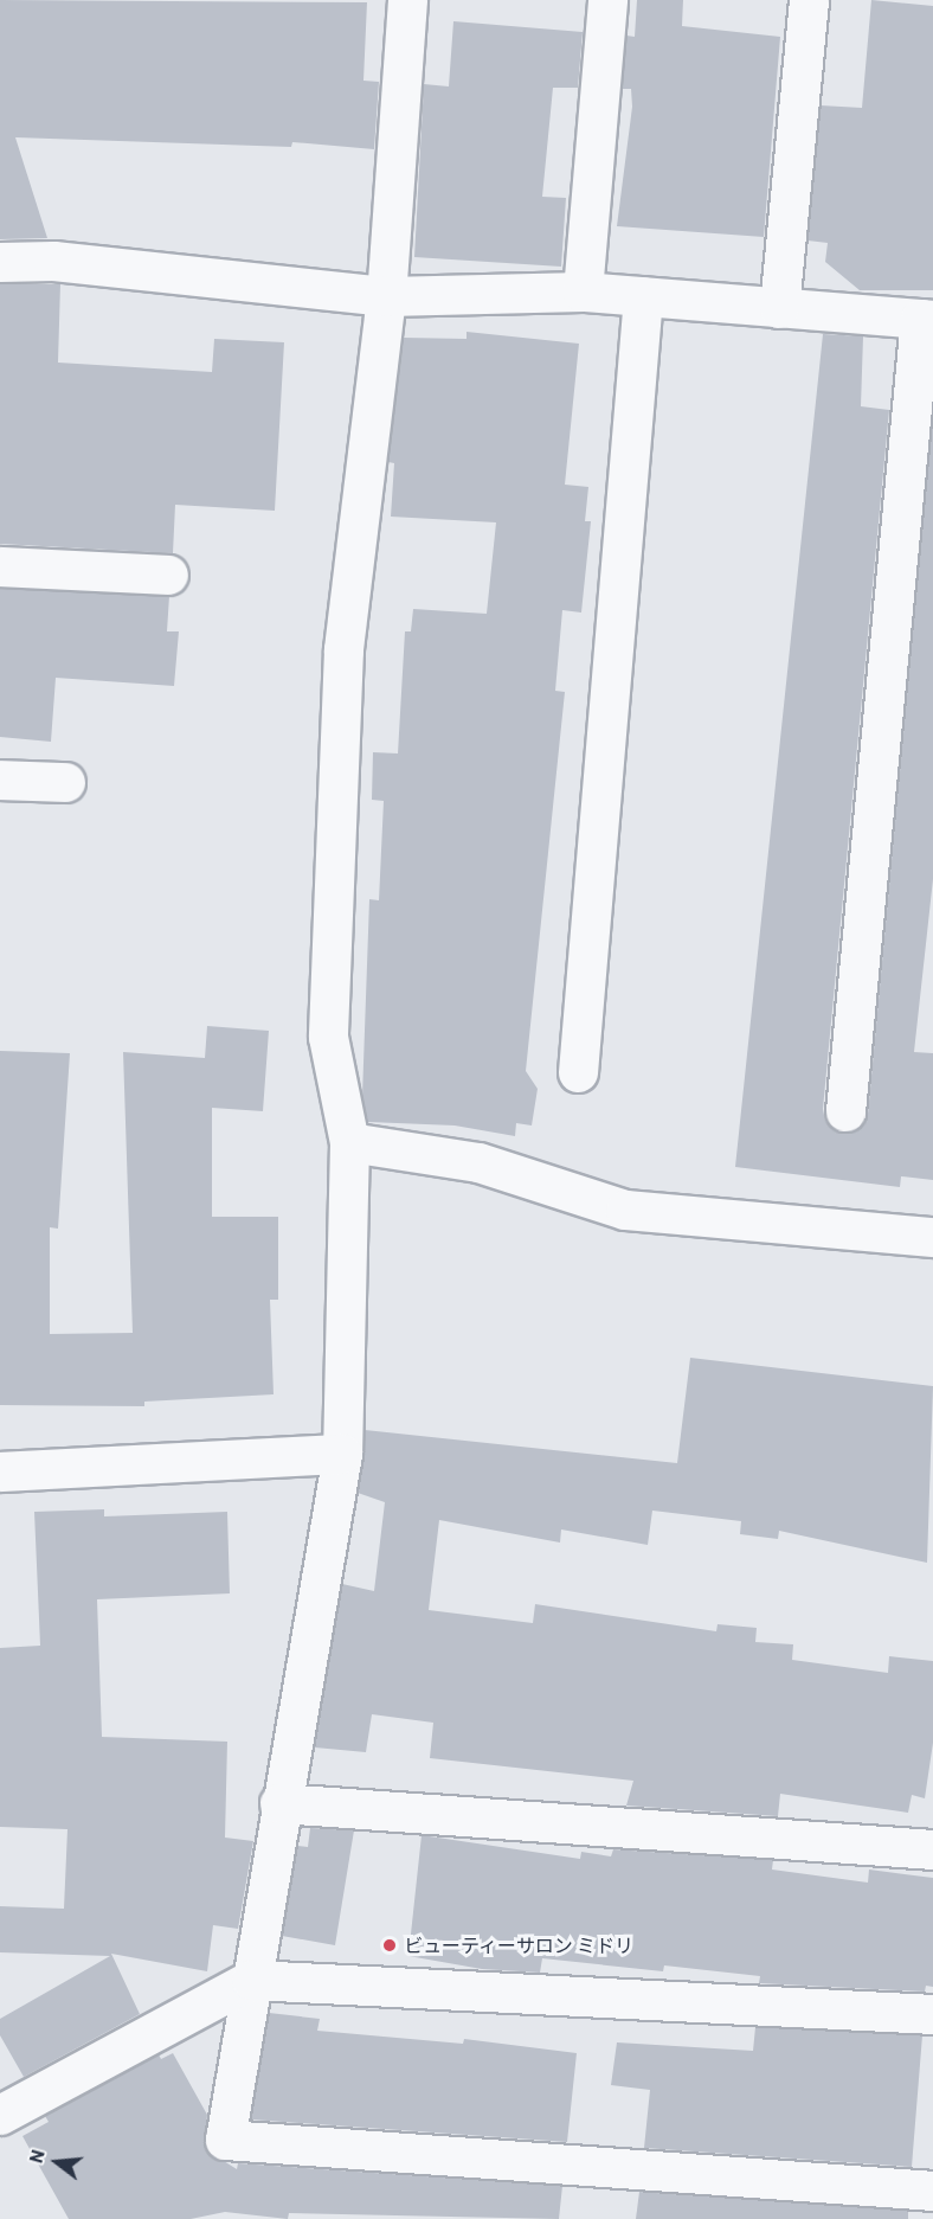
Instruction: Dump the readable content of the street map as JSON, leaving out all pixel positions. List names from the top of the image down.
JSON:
{
  "places": ["ビューティーサロン ミドリ"],
  "north": "left"
}
